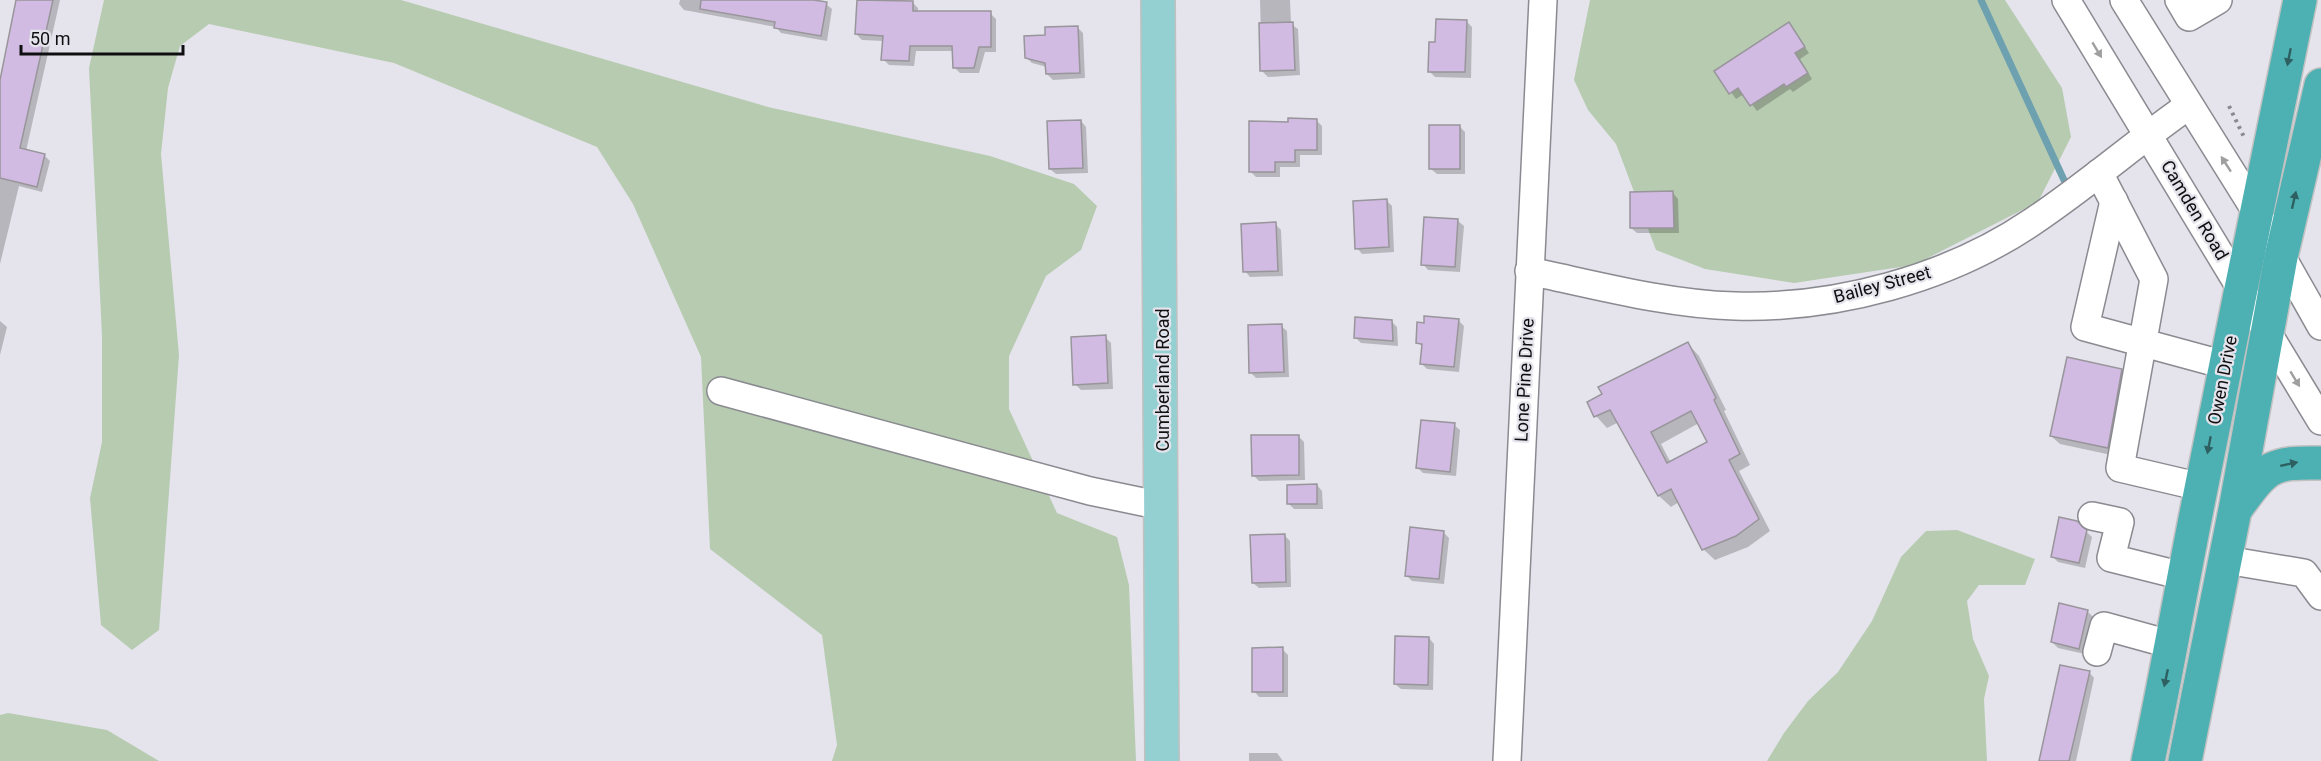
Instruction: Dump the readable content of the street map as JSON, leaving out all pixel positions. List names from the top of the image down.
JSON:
{
  "streets": {
    "highway": ["Owen Drive"],
    "main road": ["Cumberland Road"],
    "street": ["Camden Road", "Bailey Street", "Lone Pine Drive"]
  },
  "crossings": [
    ["Camden Road", "Bailey Street"],
    ["Camden Road", "Owen Drive"],
    ["Bailey Street", "Lone Pine Drive"]
  ],
  "scale_bar": "50 m"
}
